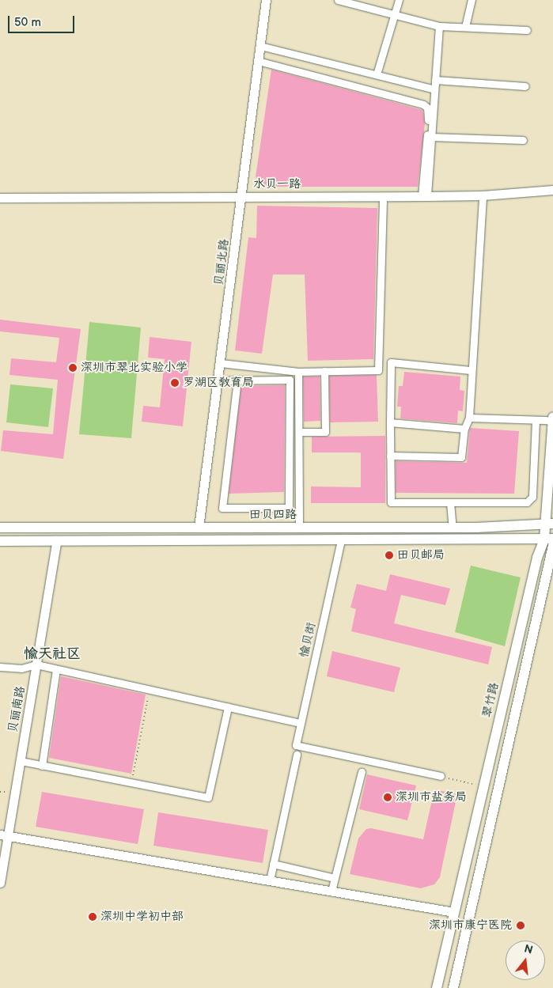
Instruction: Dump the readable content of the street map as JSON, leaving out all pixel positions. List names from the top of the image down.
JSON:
{
  "streets": {
    "main road": ["田贝四路", "翠竹路"],
    "street": [
      "水贝一路",
      "贝丽北路",
      "愉贝街",
      "贝丽南路"
    ]
  },
  "crossings": [
    ["水贝一路", "贝丽北路"],
    ["贝丽北路", "田贝四路"],
    ["田贝四路", "翠竹路"]
  ],
  "districts": ["愉天社区"],
  "places": [
    "深圳市翠北实验小学",
    "罗湖区教育局",
    "田贝邮局",
    "深圳市盐务局",
    "深圳中学初中部",
    "深圳市康宁医院"
  ],
  "scale_bar": "50 m",
  "north": "top"
}
